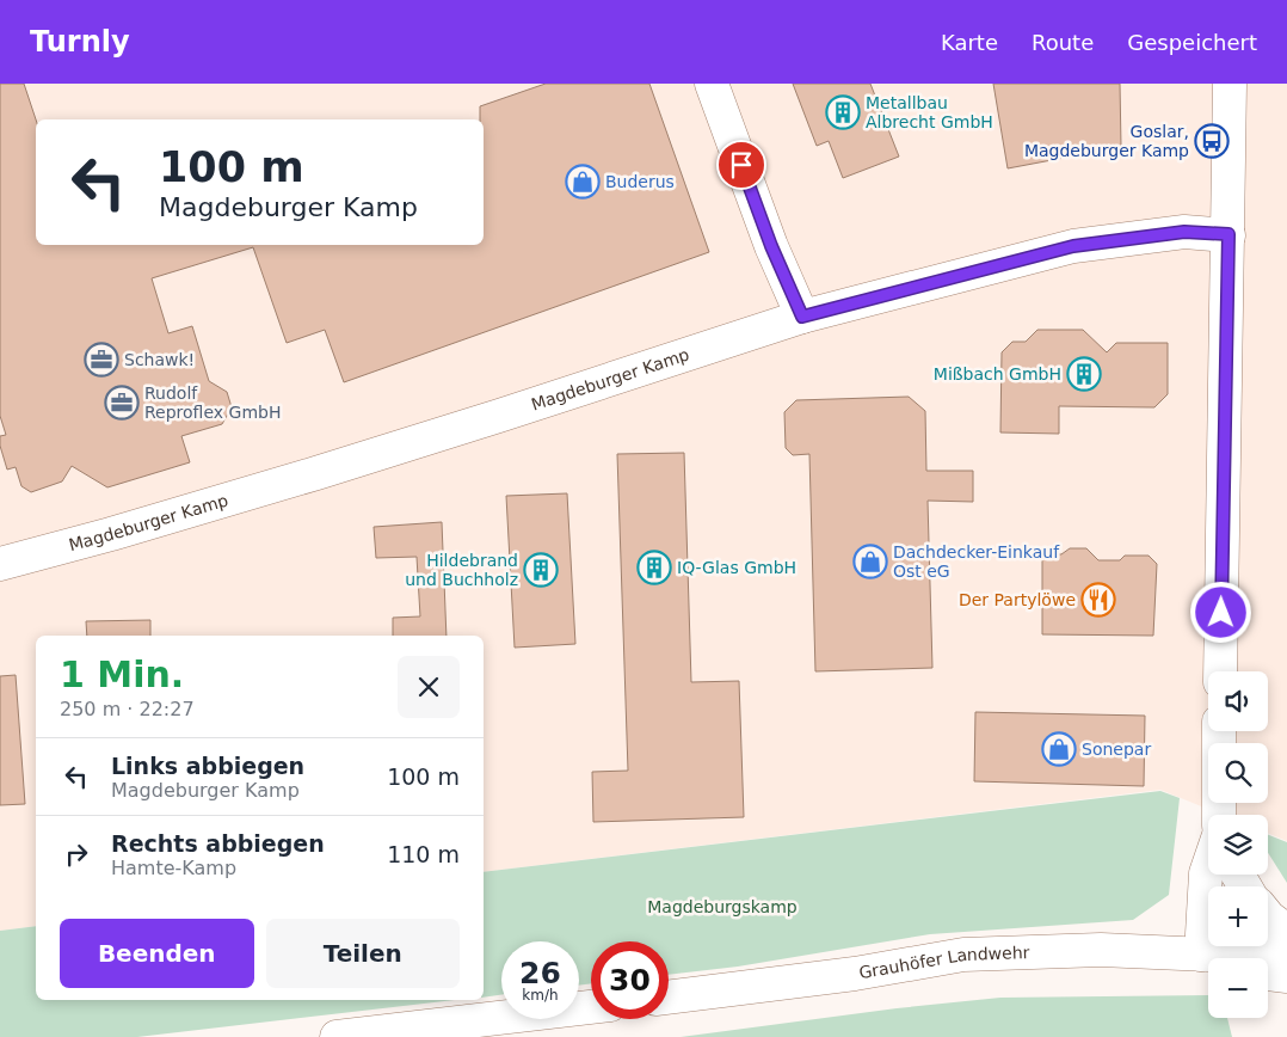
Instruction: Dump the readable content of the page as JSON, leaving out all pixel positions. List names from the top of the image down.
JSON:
{
  "streets": {
    "street": ["Magdeburger Kamp", "Grauhöfer Landwehr"]
  },
  "parks": ["Magdeburgskamp"],
  "places": {
    "building": [
      "Metallbau Albrecht GmbH",
      "Mißbach GmbH",
      "IQ-Glas GmbH",
      "Hildebrand und Buchholz"
    ],
    "bus stop": ["Goslar, Magdeburger Kamp"],
    "shop": ["Buderus", "Dachdecker-Einkauf Ost eG", "Sonepar"],
    "office": ["Schawk!", "Rudolf Reproflex GmbH"],
    "restaurant": ["Der Partylöwe"]
  },
  "page": {
    "header": "Turnly",
    "nav": ["Karte", "Route", "Gespeichert"],
    "turn": ["100 m", "Magdeburger Kamp"],
    "heading": ["1 Min.", "250 m · 22:27"],
    "map_buttons": ["+", "−"],
    "list": [
      {
        "name": "Links abbiegen",
        "note": "Magdeburger Kamp",
        "value": "100 m"
      },
      {
        "name": "Rechts abbiegen",
        "note": "Hamte-Kamp",
        "value": "110 m"
      }
    ],
    "buttons": ["Beenden", "Teilen"],
    "speed": "26 km/h",
    "limit": "30"
  }
}
